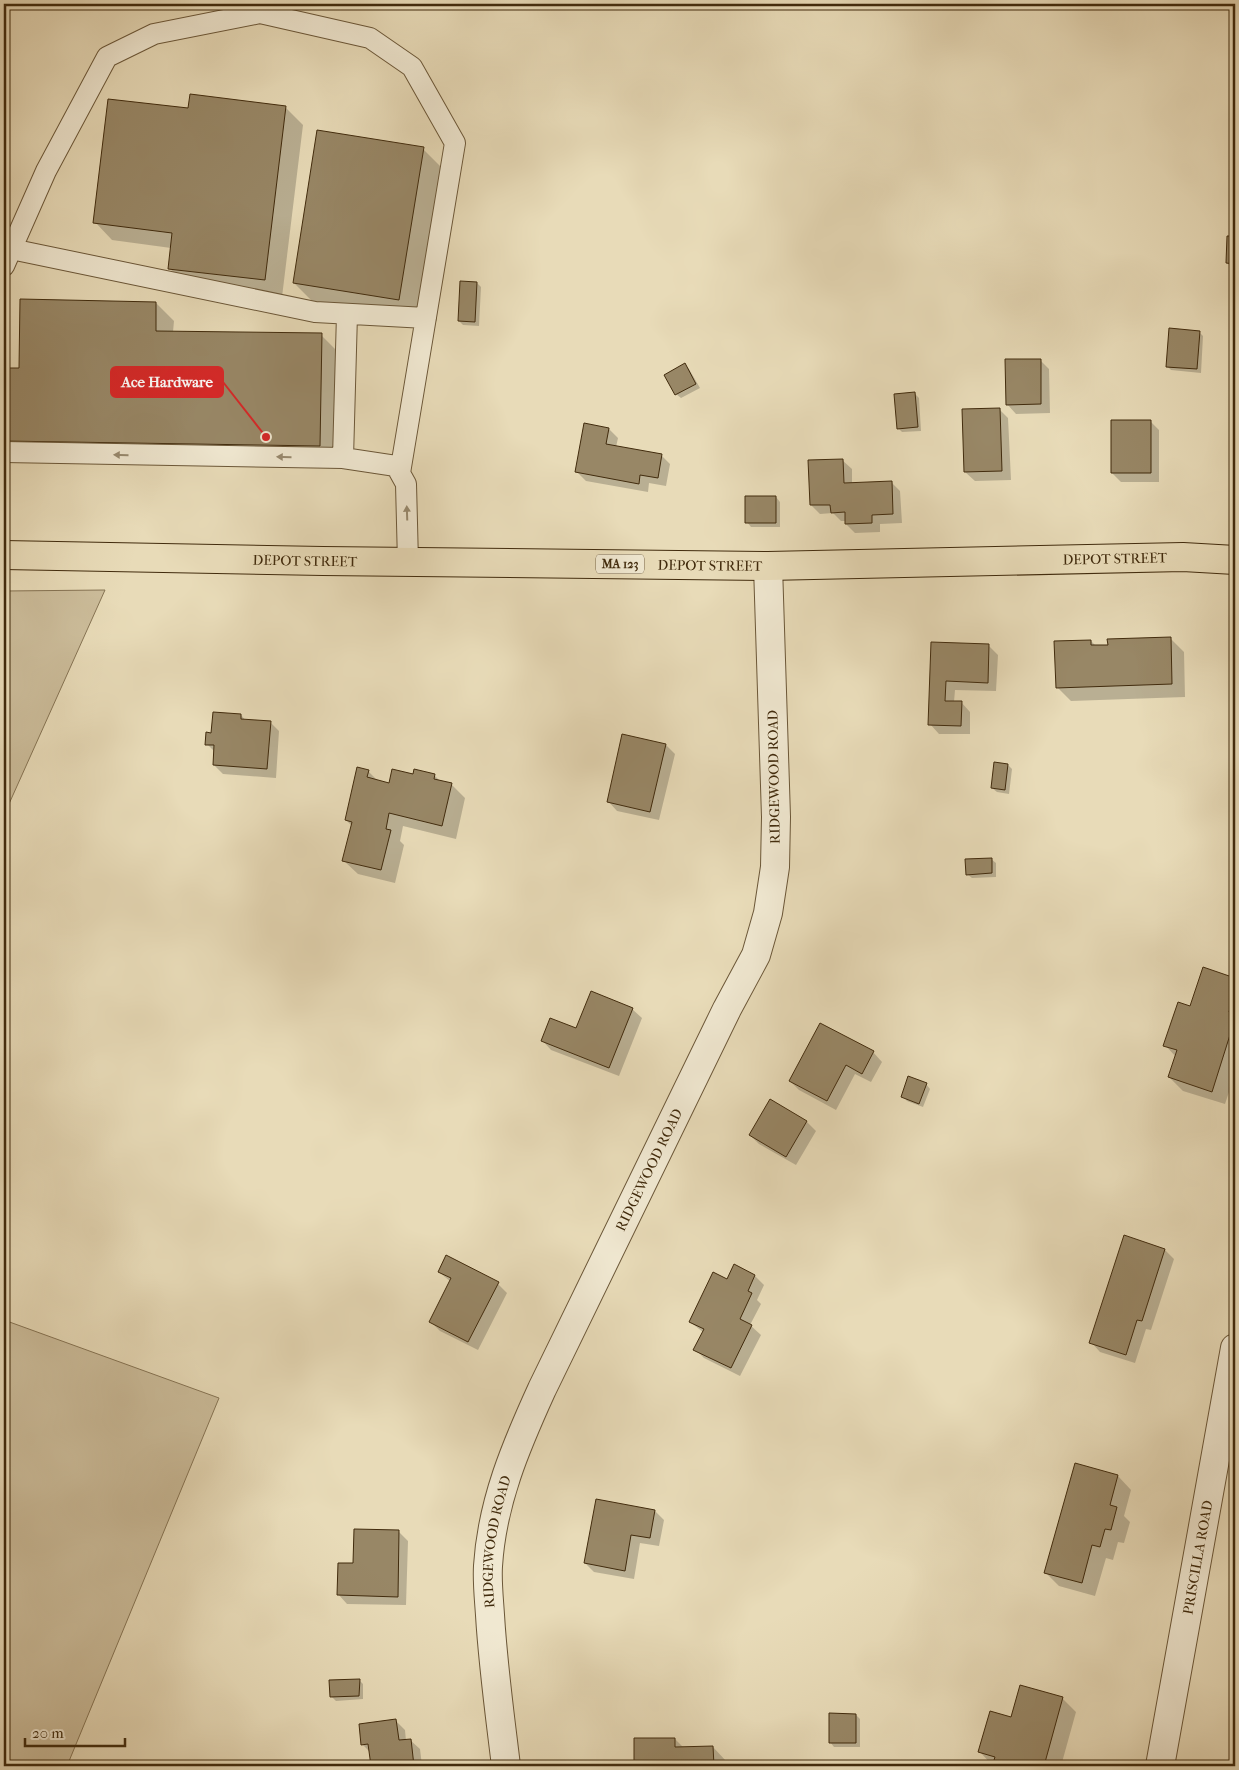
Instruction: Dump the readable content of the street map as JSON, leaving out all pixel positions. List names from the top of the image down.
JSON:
{
  "streets": {
    "highway": ["DEPOT STREET", "MA 123"],
    "street": ["RIDGEWOOD ROAD", "PRISCILLA ROAD"]
  },
  "crossings": [
    ["DEPOT STREET", "RIDGEWOOD ROAD"]
  ],
  "places": ["Ace Hardware"],
  "scale_bar": "20 m"
}
